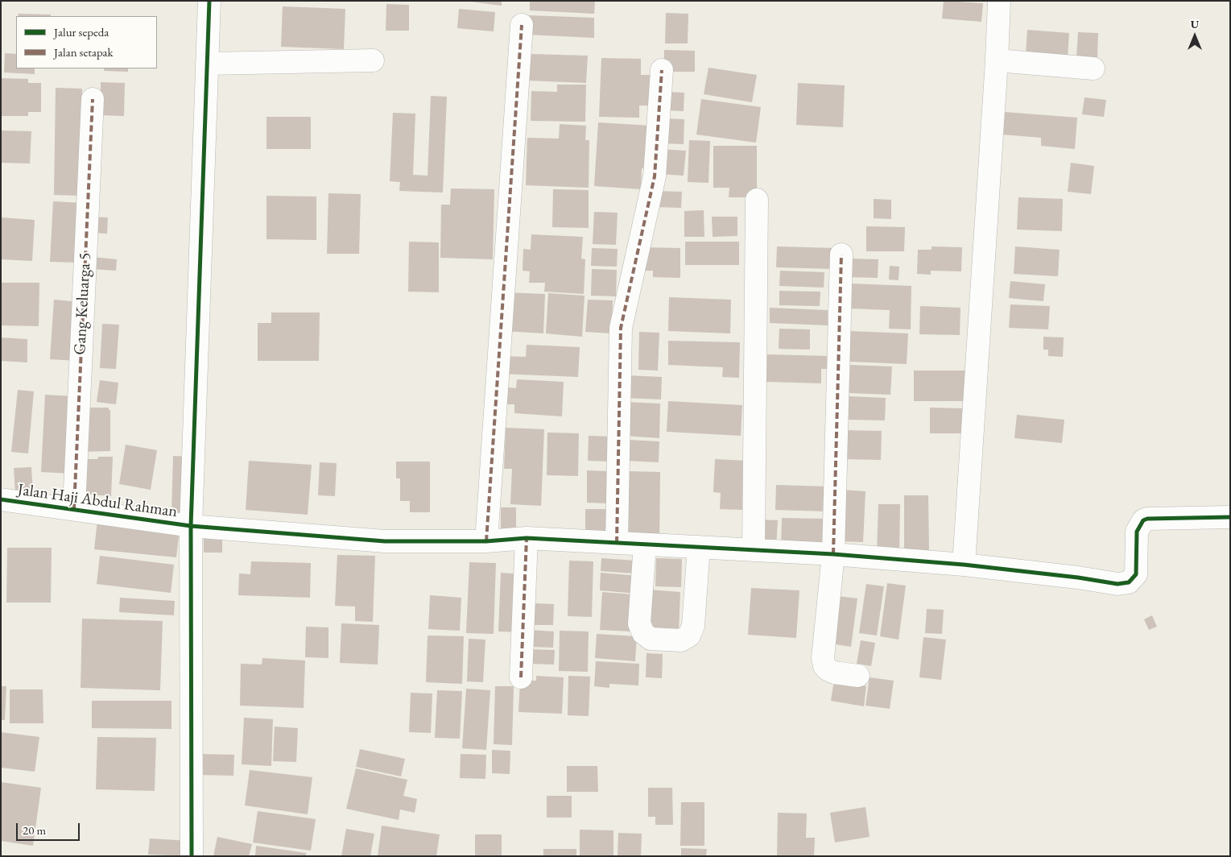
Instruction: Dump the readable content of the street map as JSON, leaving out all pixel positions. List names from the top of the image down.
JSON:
{
  "streets": {
    "street": ["Gang Keluarga 5", "Jalan Haji Abdul Rahman"]
  },
  "crossings": [
    ["Gang Keluarga 5", "Jalan Haji Abdul Rahman"]
  ],
  "legend": ["Jalur sepeda", "Jalan setapak"],
  "scale_bar": "20 m",
  "north": "top"
}
